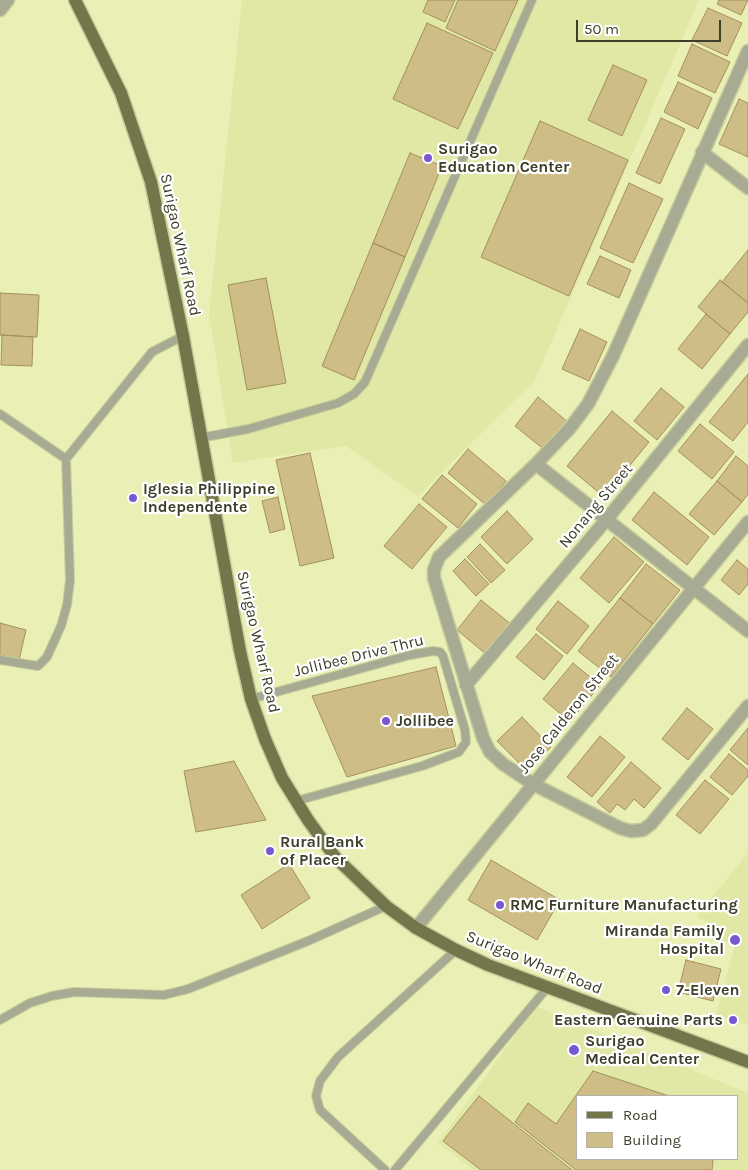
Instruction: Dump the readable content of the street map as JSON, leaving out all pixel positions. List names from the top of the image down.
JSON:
{
  "streets": {
    "main road": ["Surigao Wharf Road"],
    "street": ["Nonang Street", "Jose Calderon Street"],
    "lane": ["Jollibee Drive Thru"]
  },
  "crossings": [
    ["Surigao Wharf Road", "Jollibee Drive Thru"],
    ["Surigao Wharf Road", "Jose Calderon Street"]
  ],
  "places": [
    "Surigao Education Center",
    "Iglesia Philippine Independente",
    "Jollibee",
    "Rural Bank of Placer",
    "RMC Furniture Manufacturing",
    "Miranda Family Hospital",
    "7-Eleven",
    "Eastern Genuine Parts",
    "Surigao Medical Center"
  ],
  "legend": ["Road", "Building"],
  "scale_bar": "50 m"
}
